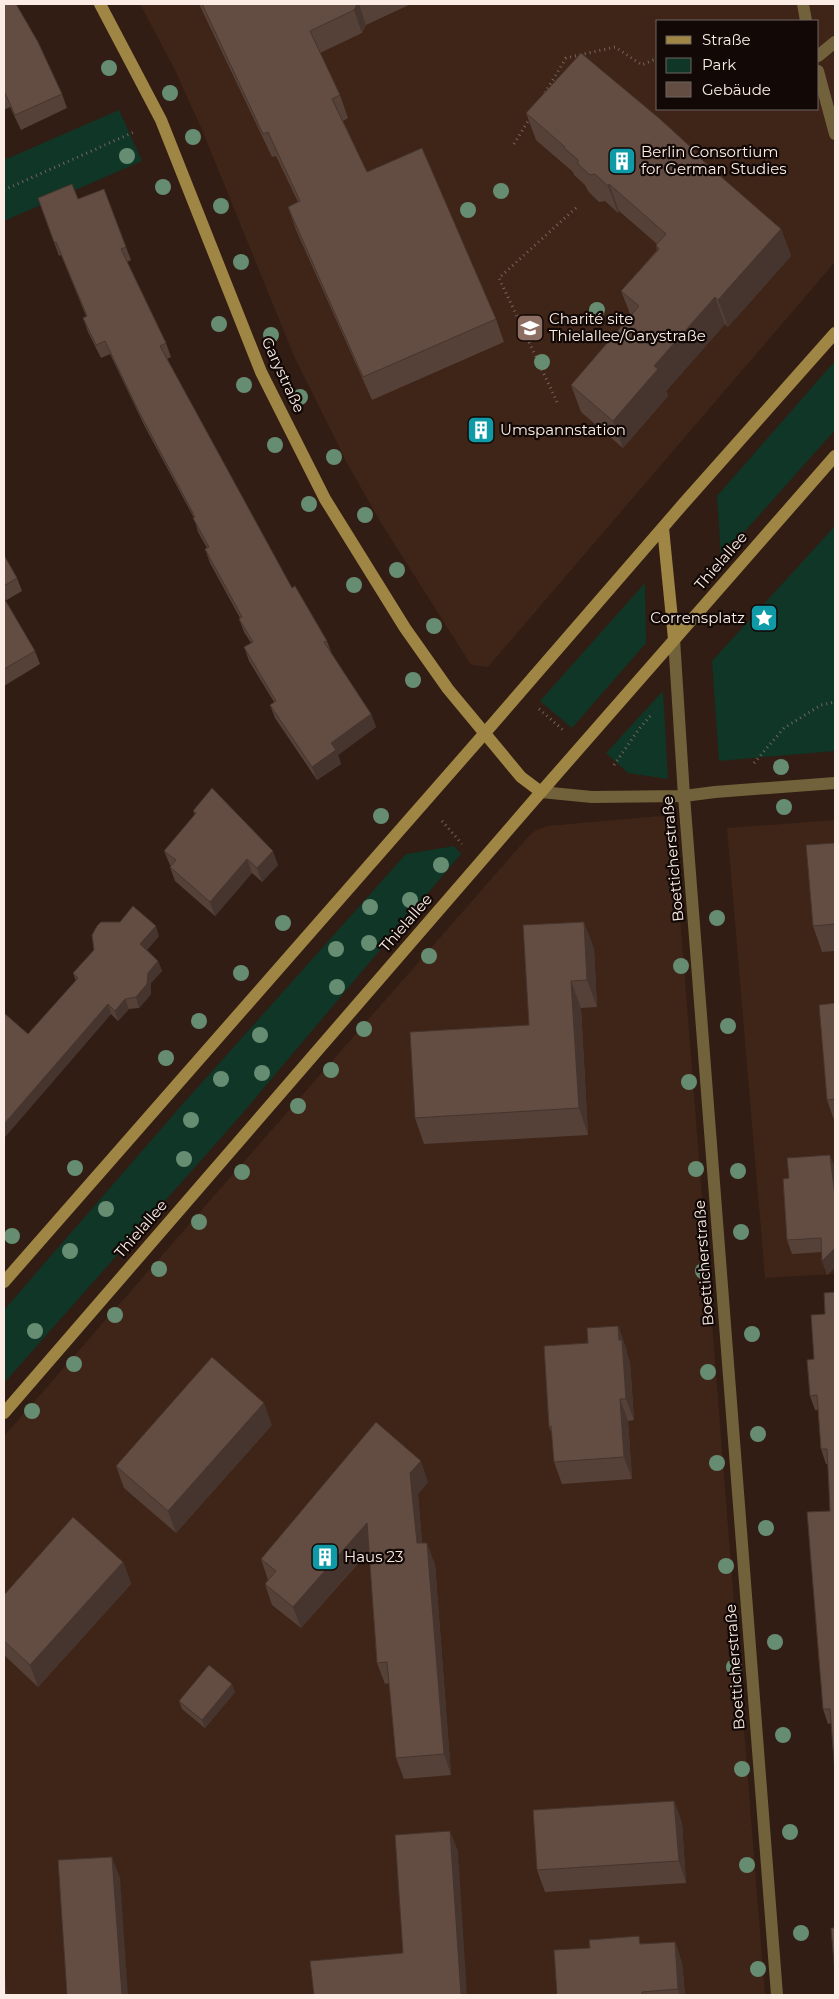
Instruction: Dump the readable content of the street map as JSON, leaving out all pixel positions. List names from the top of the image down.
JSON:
{
  "streets": {
    "main road": ["Garystraße", "Thielallee", "Boetticherstraße"]
  },
  "crossings": [
    ["Garystraße", "Thielallee"],
    ["Thielallee", "Boetticherstraße"]
  ],
  "places": {
    "building": ["Berlin Consortium for German Studies", "Umspannstation", "Haus 23"],
    "school or university": ["Charité site Thielallee/Garystraße"],
    "place": ["Corrensplatz"]
  },
  "legend": ["Straße", "Park", "Gebäude"]
}
